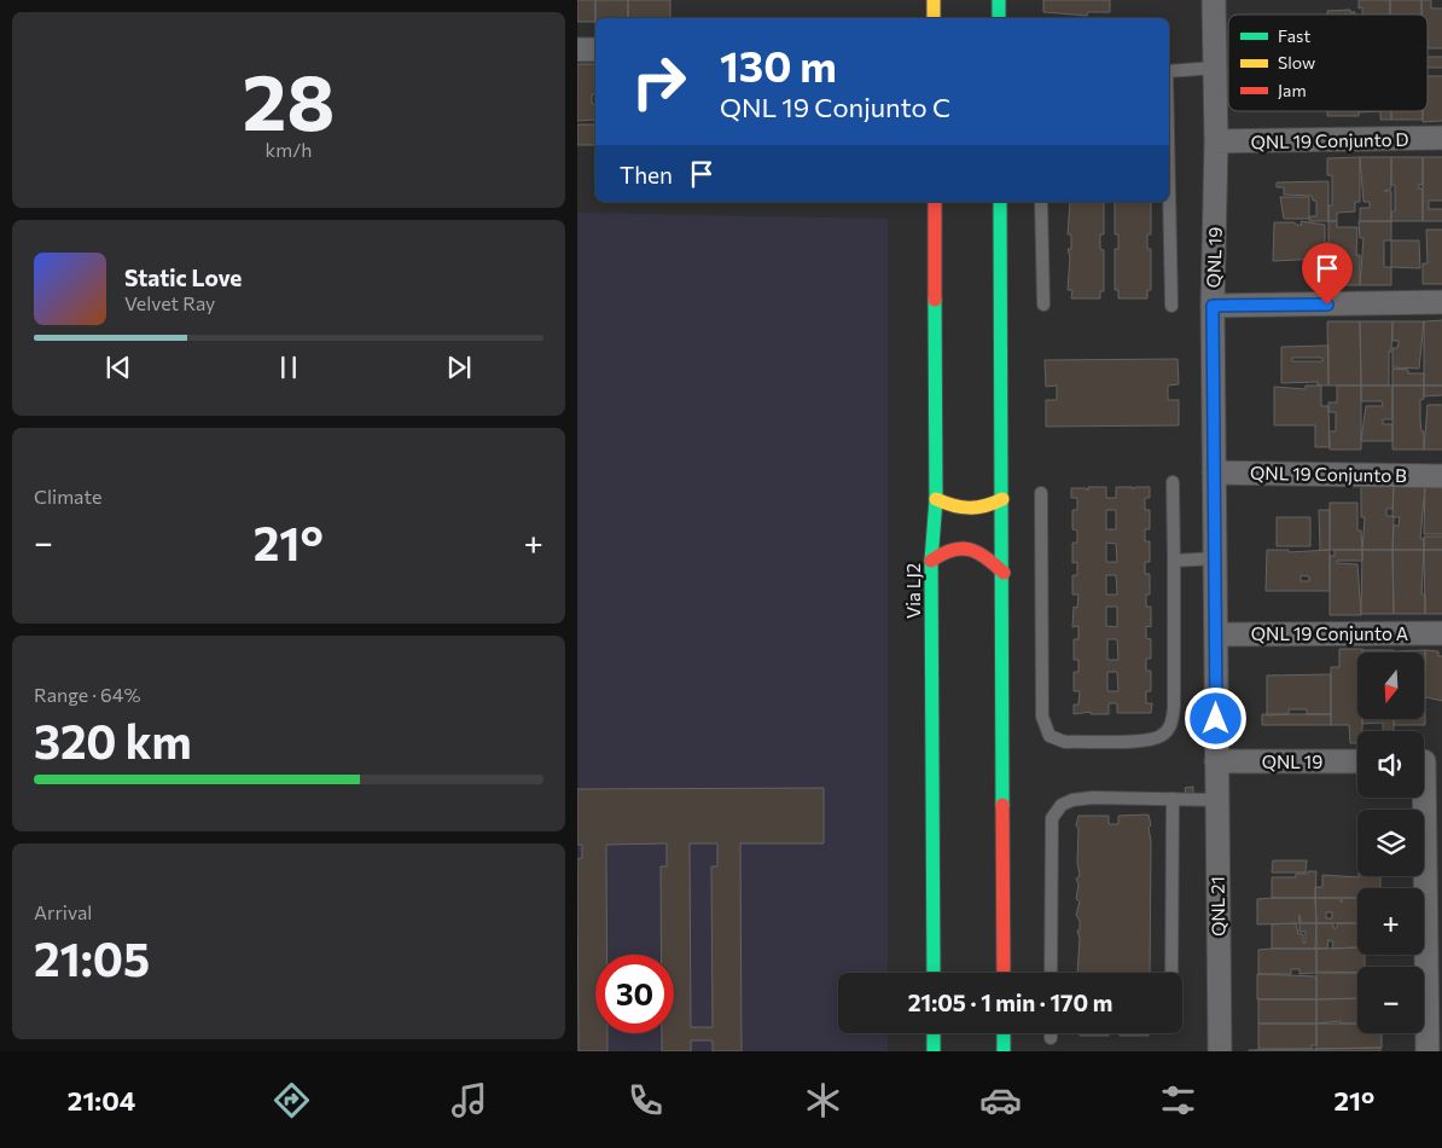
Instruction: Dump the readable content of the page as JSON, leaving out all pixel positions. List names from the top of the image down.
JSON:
{
  "streets": {
    "main road": ["Via LJ2"],
    "street": [
      "QNL 19 Conjunto D",
      "QNL 19",
      "QNL 19 Conjunto B",
      "QNL 19 Conjunto A",
      "QNL 21"
    ]
  },
  "crossings": [
    ["QNL 19 Conjunto D", "QNL 19"],
    ["QNL 19", "QNL 19 Conjunto B"],
    ["QNL 19", "QNL 19 Conjunto A"],
    ["QNL 19", "QNL 21"]
  ],
  "legend": ["Fast", "Slow", "Jam"],
  "north": "bottom",
  "page": {
    "tile": [
      ["28", "km/h"],
      "Climate",
      ["Range · 64%", "320 km"],
      ["Arrival", "21:05"]
    ],
    "turn": ["130 m", "QNL 19 Conjunto C"],
    "then": "Then",
    "song": ["Static Love", "Velvet Ray"],
    "heat": ["−", "21°", "+"],
    "map_buttons": ["+", "−"],
    "limit": "30",
    "trip": "21:05 · 1 min · 170 m",
    "tabs": ["21:04", "21°"]
  }
}
